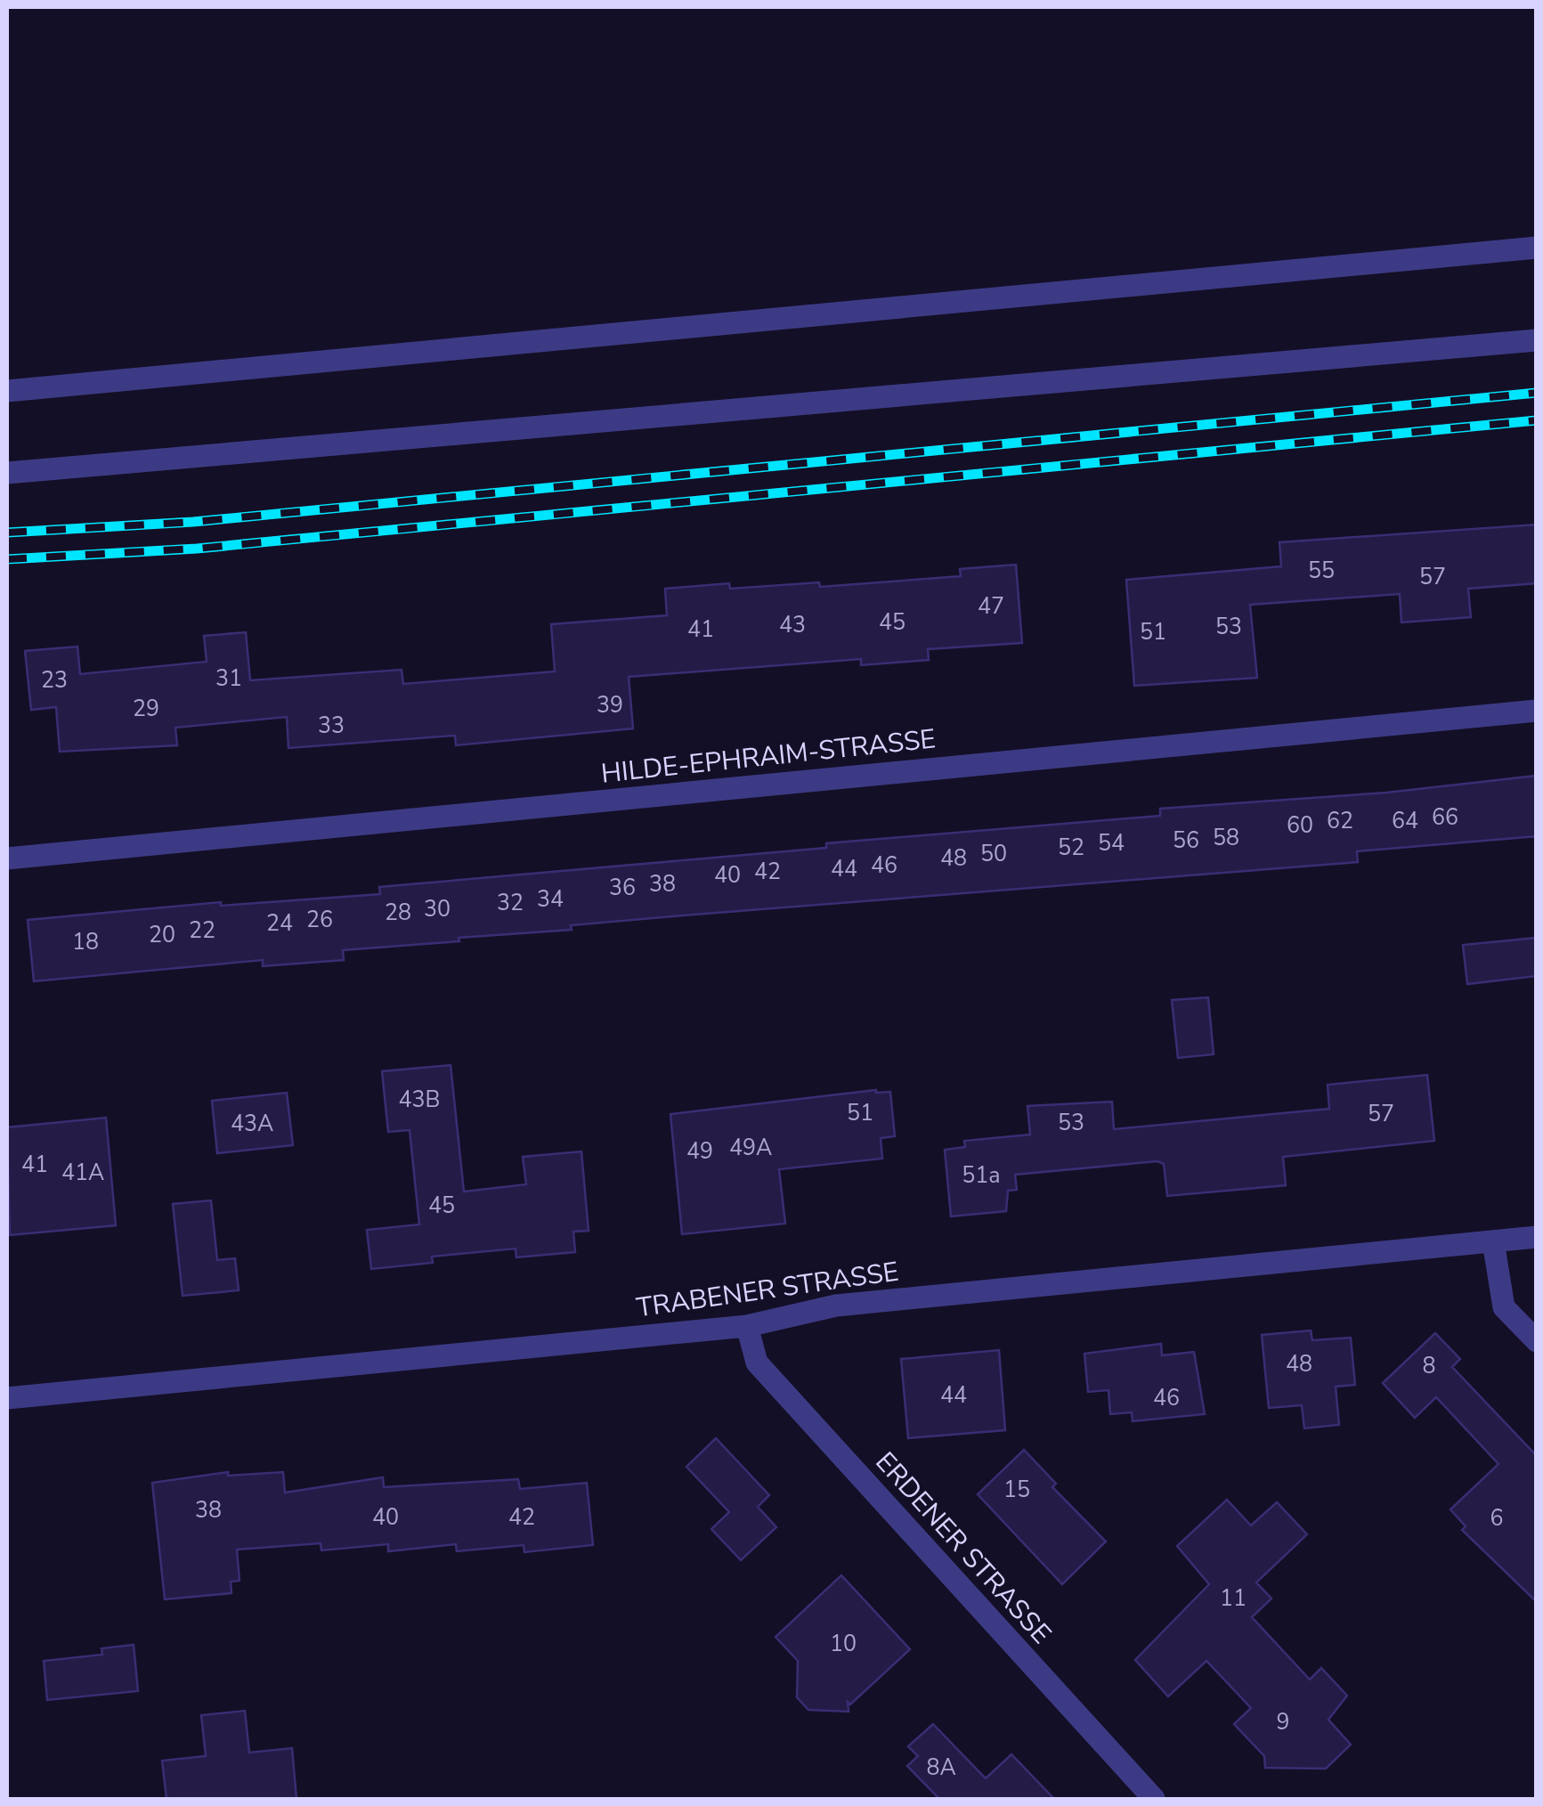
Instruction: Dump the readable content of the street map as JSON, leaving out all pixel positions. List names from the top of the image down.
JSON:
{
  "streets": {
    "street": ["HILDE-EPHRAIM-STRASSE", "TRABENER STRASSE", "ERDENER STRASSE"]
  },
  "crossings": [
    ["TRABENER STRASSE", "ERDENER STRASSE"]
  ],
  "house_numbers": [
    "55",
    "57",
    "47",
    "45",
    "43",
    "53",
    "41",
    "51",
    "31",
    "23",
    "39",
    "29",
    "33",
    "66",
    "62",
    "64",
    "60",
    "58",
    "56",
    "54",
    "52",
    "50",
    "48",
    "46",
    "44",
    "42",
    "40",
    "38",
    "36",
    "34",
    "32",
    "30",
    "28",
    "26",
    "24",
    "22",
    "20",
    "18",
    "43B",
    "51",
    "57",
    "53",
    "43A",
    "49A",
    "49",
    "41",
    "41A",
    "51a",
    "45",
    "48",
    "8",
    "44",
    "46",
    "15",
    "38",
    "40",
    "42",
    "6",
    "11",
    "10",
    "9",
    "8A"
  ]
}
